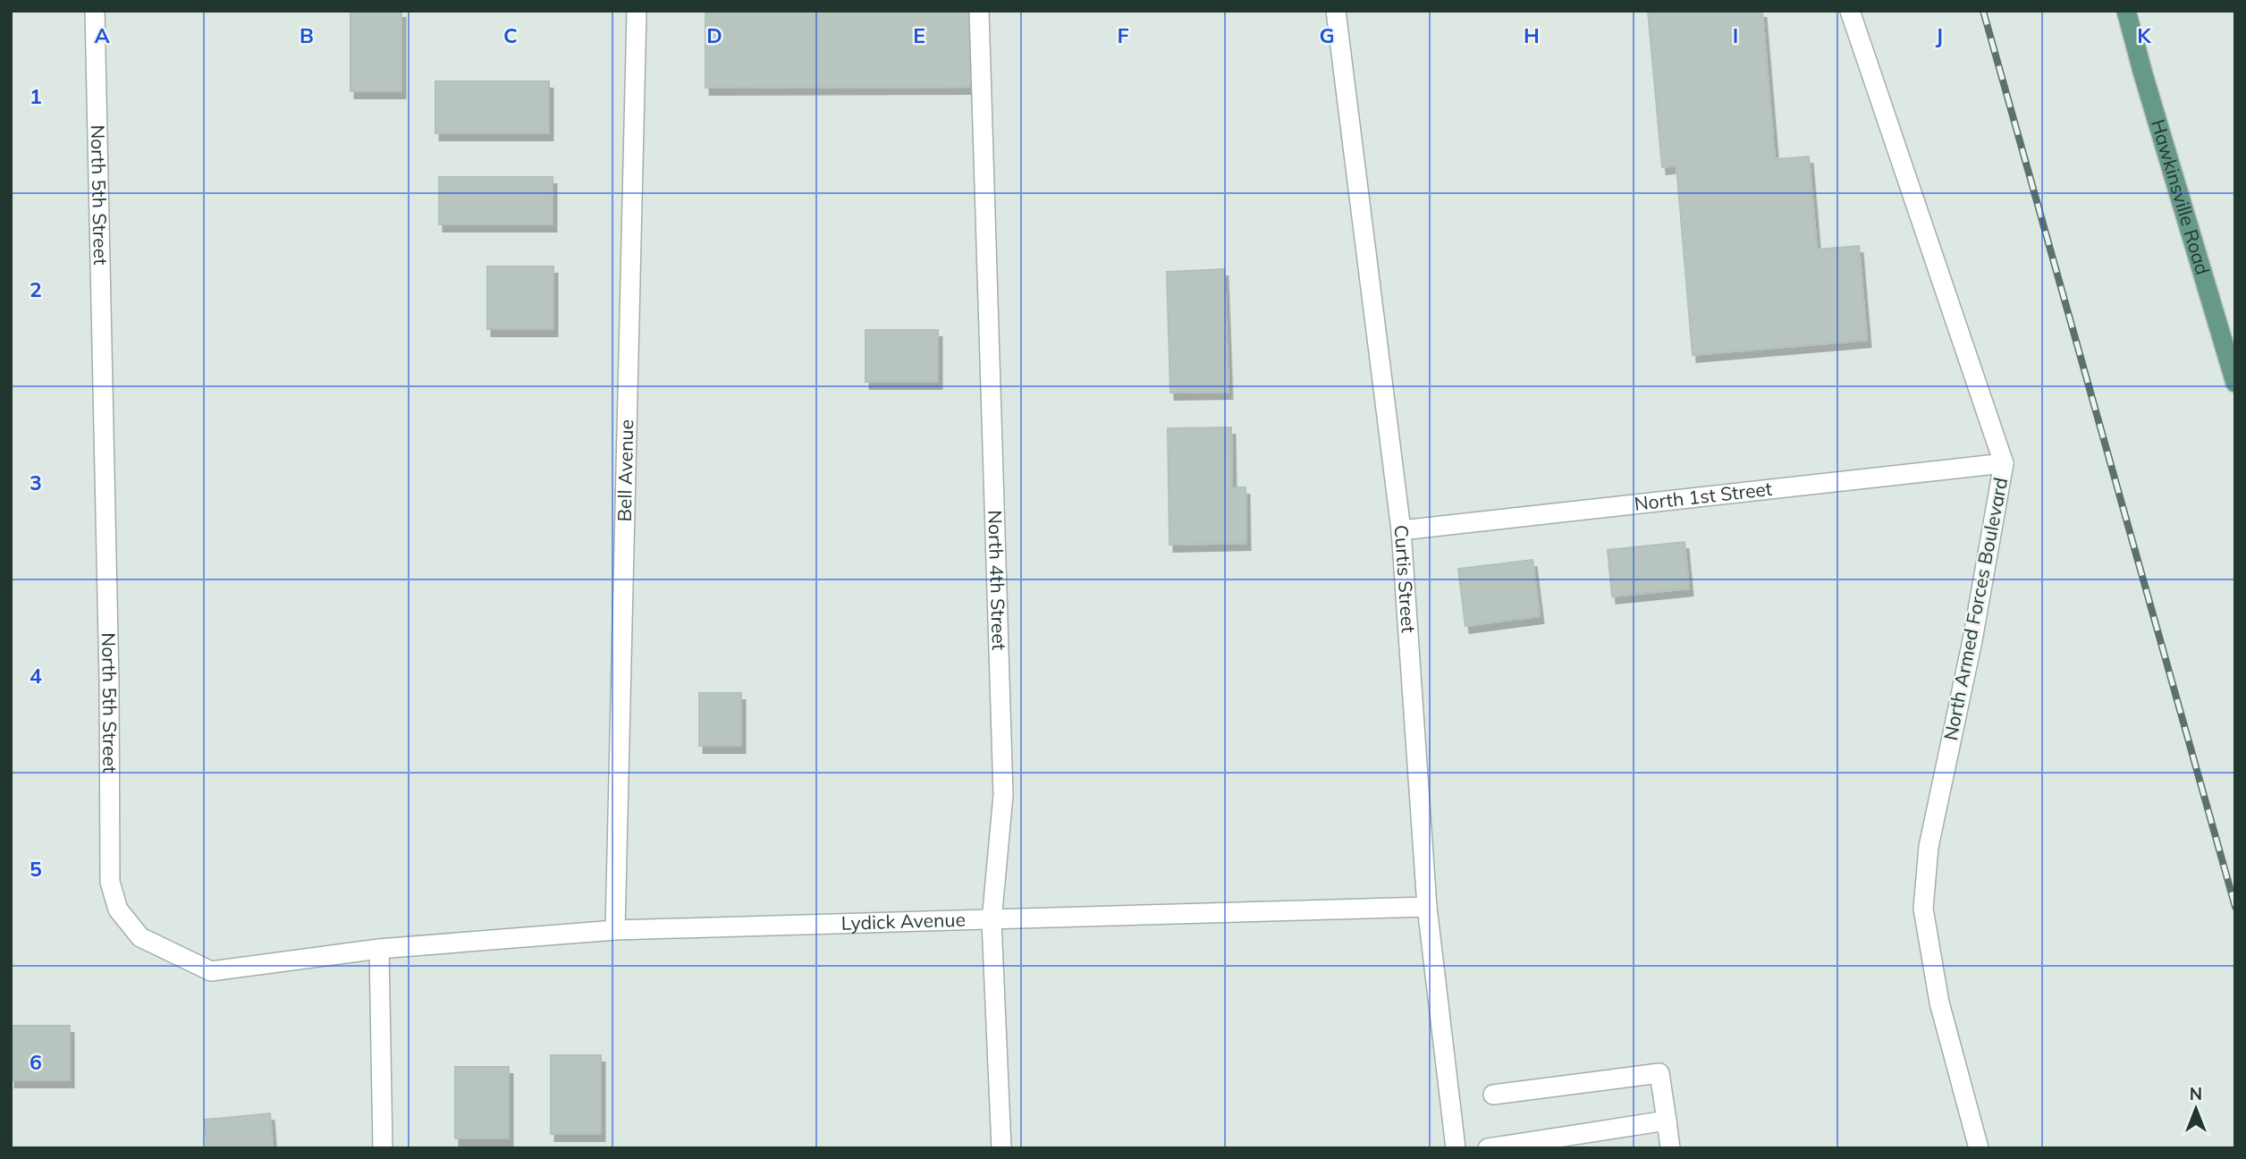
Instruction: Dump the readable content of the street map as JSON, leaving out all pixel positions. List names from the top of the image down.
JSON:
{
  "streets": {
    "main road": ["Hawkinsville Road"],
    "street": [
      "North 5th Street",
      "Bell Avenue",
      "North 1st Street",
      "Curtis Street",
      "North 4th Street",
      "North Armed Forces Boulevard",
      "Lydick Avenue"
    ]
  },
  "crossings": [
    ["North 5th Street", "Lydick Avenue"],
    ["Bell Avenue", "Lydick Avenue"],
    ["North 1st Street", "Curtis Street"],
    ["North 1st Street", "North Armed Forces Boulevard"],
    ["Curtis Street", "Lydick Avenue"],
    ["North 4th Street", "Lydick Avenue"]
  ],
  "north": "top",
  "grid": {
    "columns": [
      "A",
      "B",
      "C",
      "D",
      "E",
      "F",
      "G",
      "H",
      "I",
      "J",
      "K"
    ],
    "rows": [
      "1",
      "2",
      "3",
      "4",
      "5",
      "6"
    ]
  }
}
